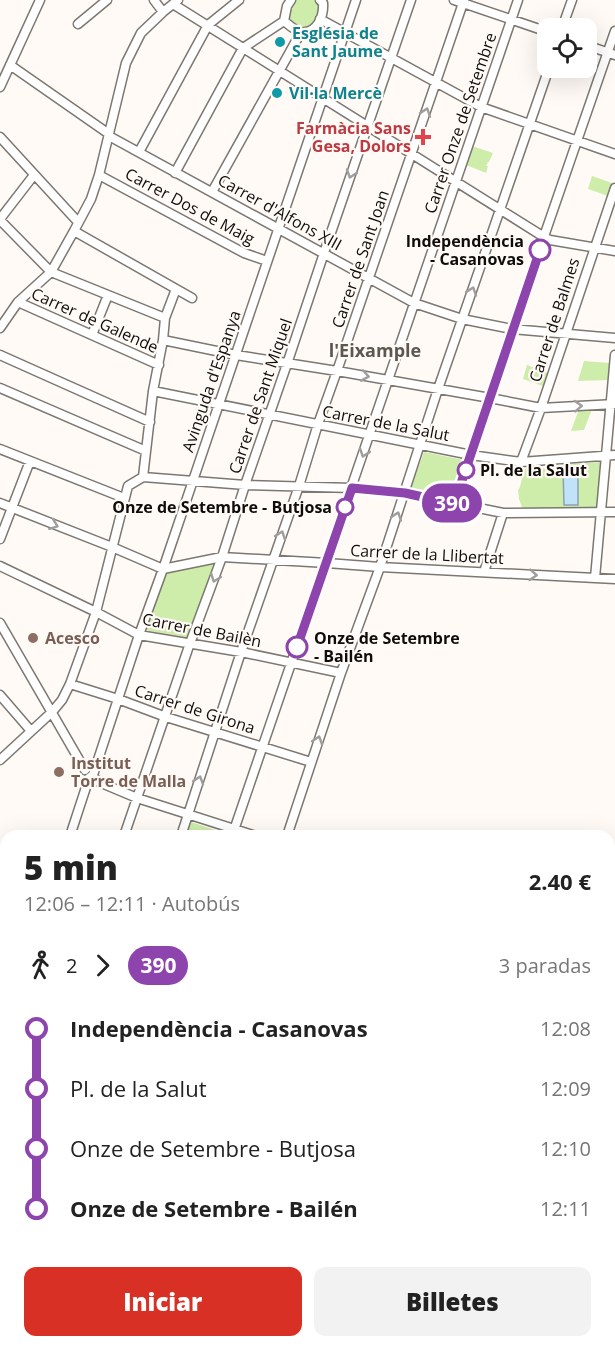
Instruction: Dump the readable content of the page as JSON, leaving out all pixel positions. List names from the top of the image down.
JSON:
{
  "streets": {
    "street": [
      "Carrer Onze de Setembre",
      "Carrer Dos de Maig",
      "Carrer d'Alfons XIII",
      "Carrer de Sant Joan",
      "Carrer de Galende",
      "Carrer de Balmes",
      "Avinguda d'Espanya",
      "Carrer de Sant Miquel",
      "Carrer de la Salut",
      "Carrer de la Llibertat",
      "Carrer de Bailèn",
      "Carrer de Girona"
    ]
  },
  "crossings": [
    ["Carrer Onze de Setembre", "Carrer d'Alfons XIII"],
    ["Carrer Onze de Setembre", "Carrer de la Salut"],
    ["Carrer Onze de Setembre", "Carrer de la Llibertat"],
    ["Carrer Onze de Setembre", "Carrer de Bailèn"],
    ["Carrer Onze de Setembre", "Carrer de Girona"],
    ["Carrer Dos de Maig", "Avinguda d'Espanya"],
    ["Carrer d'Alfons XIII", "Carrer de Sant Joan"],
    ["Carrer d'Alfons XIII", "Carrer de Balmes"],
    ["Carrer d'Alfons XIII", "Avinguda d'Espanya"],
    ["Carrer d'Alfons XIII", "Carrer de Sant Miquel"],
    ["Carrer de Sant Joan", "Carrer de la Salut"],
    ["Carrer de Sant Joan", "Carrer de la Llibertat"],
    ["Carrer de Sant Joan", "Carrer de Bailèn"],
    ["Carrer de Sant Joan", "Carrer de Girona"],
    ["Carrer de Balmes", "Carrer de la Salut"],
    ["Avinguda d'Espanya", "Carrer de la Salut"],
    ["Avinguda d'Espanya", "Carrer de la Llibertat"],
    ["Avinguda d'Espanya", "Carrer de Bailèn"],
    ["Avinguda d'Espanya", "Carrer de Girona"],
    ["Carrer de Sant Miquel", "Carrer de la Salut"],
    ["Carrer de Sant Miquel", "Carrer de la Llibertat"],
    ["Carrer de Sant Miquel", "Carrer de Bailèn"],
    ["Carrer de Sant Miquel", "Carrer de Girona"]
  ],
  "districts": ["l'Eixample"],
  "places": {
    "other": [
      "Església de Sant Jaume",
      "Vil·la Mercè",
      "Independència - Casanovas",
      "Pl. de la Salut",
      "Onze de Setembre - Butjosa",
      "Acesco",
      "Onze de Setembre - Bailén",
      "Institut Torre de Malla"
    ],
    "health": ["Farmàcia Sans Gesa, Dolors"]
  },
  "lines": ["bus line 390"],
  "page": {
    "on_map": "390",
    "heading": ["5 min", "12:06 – 12:11 · Autobús", "2.40 €"],
    "legs": ["2", "390", "3 paradas"],
    "list": [
      {
        "name": "Independència - Casanovas",
        "value": "12:08"
      },
      {
        "name": "Pl. de la Salut",
        "value": "12:09"
      },
      {
        "name": "Onze de Setembre - Butjosa",
        "value": "12:10"
      },
      {
        "name": "Onze de Setembre - Bailén",
        "value": "12:11"
      }
    ],
    "buttons": ["Iniciar", "Billetes"]
  }
}
